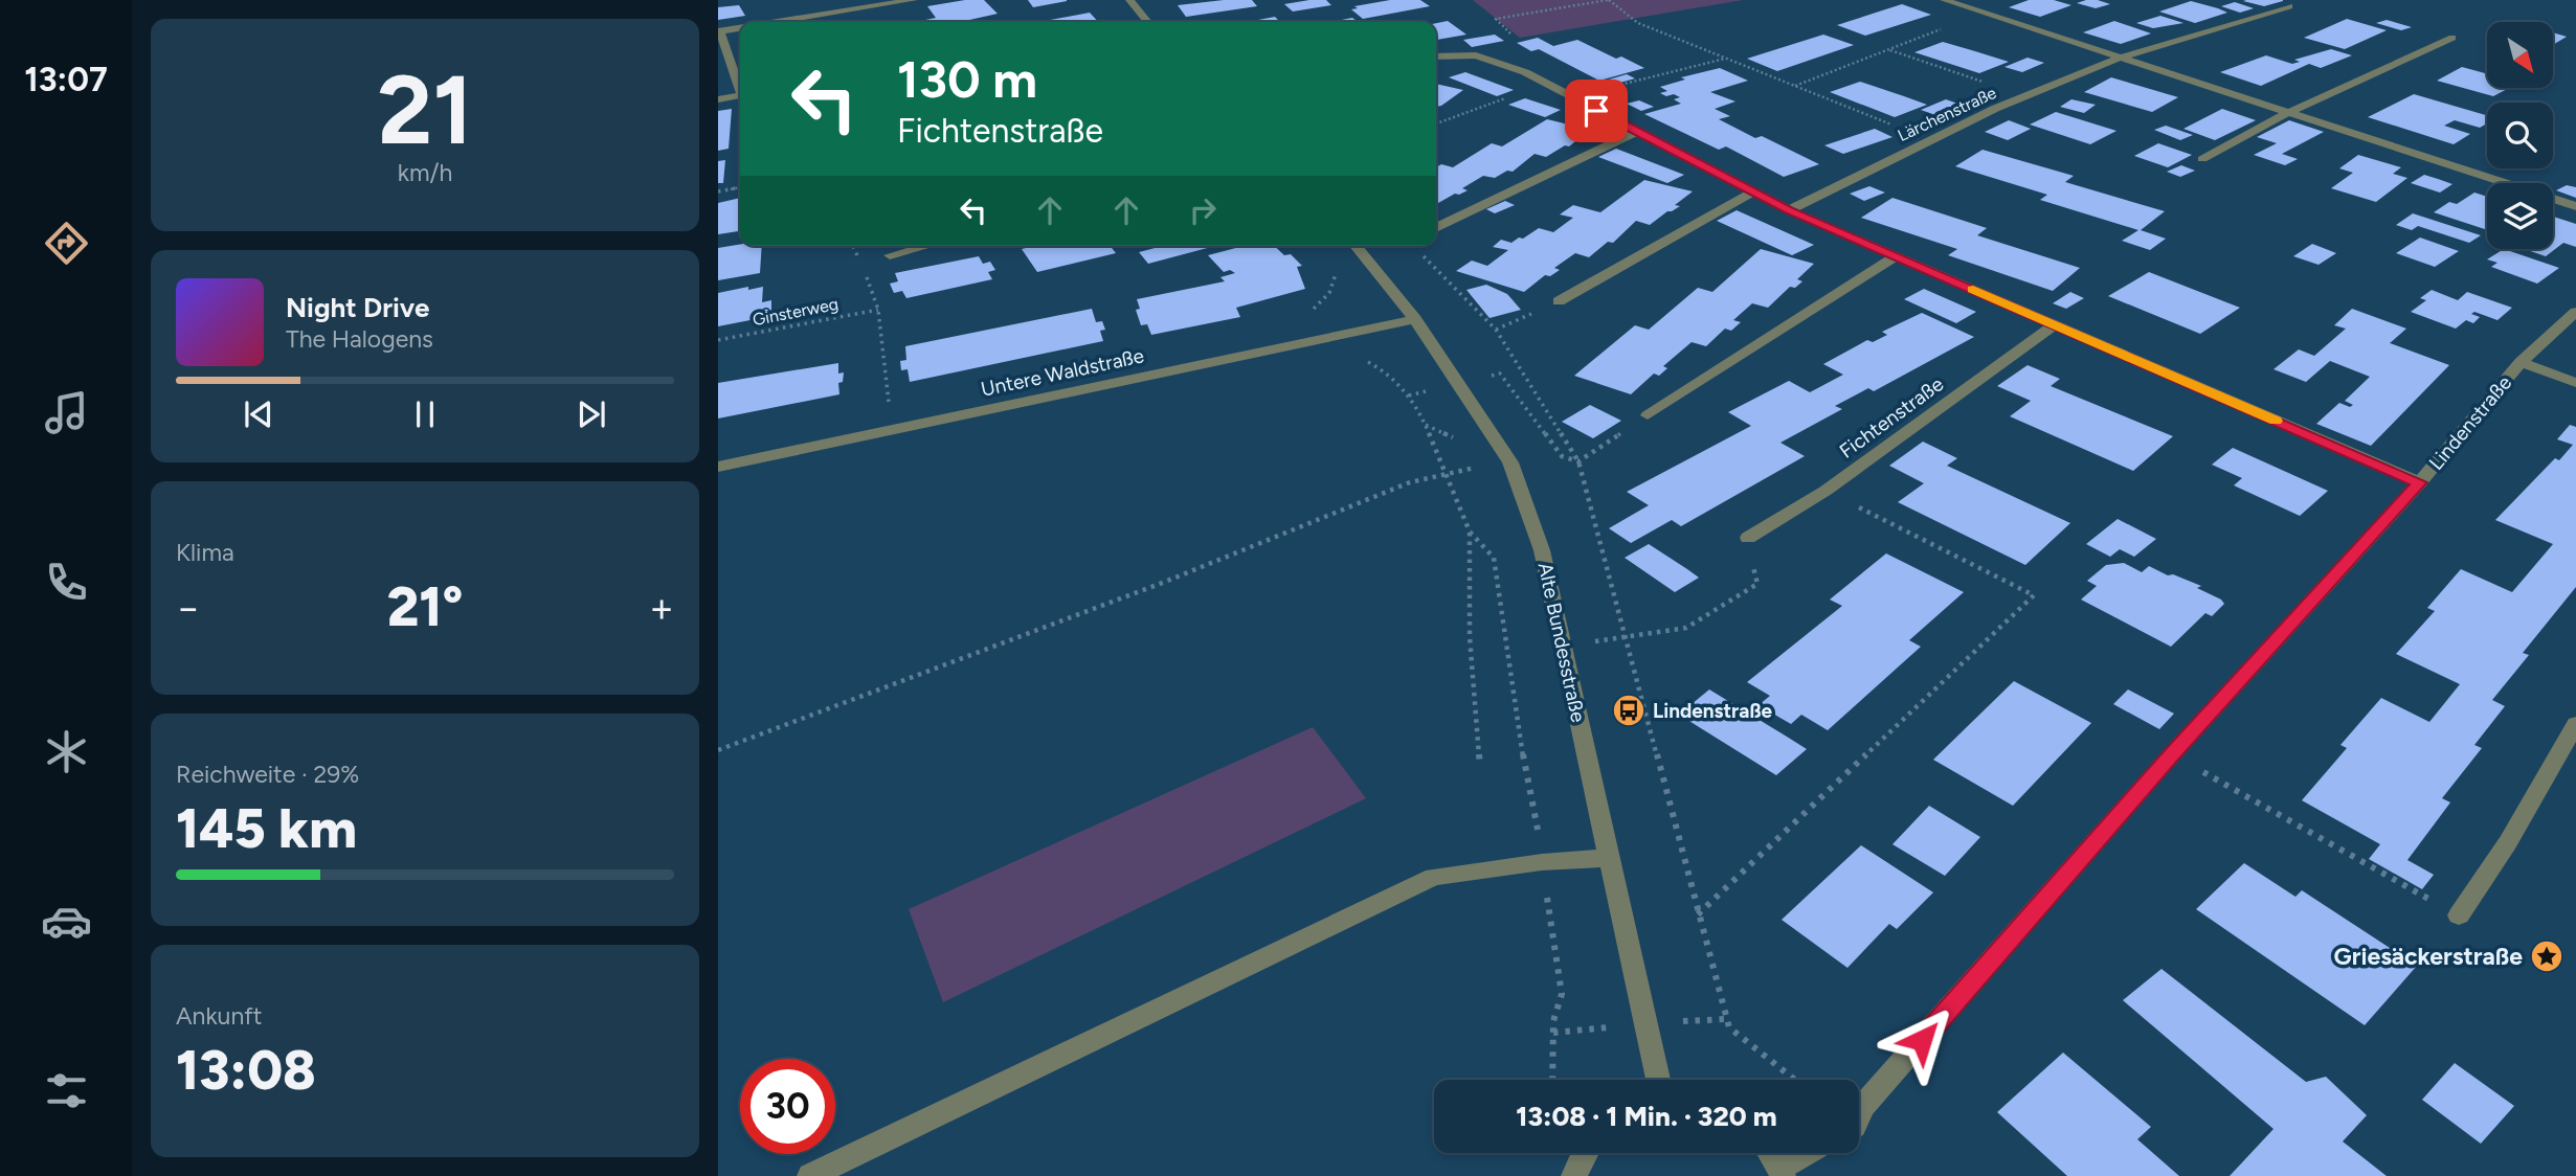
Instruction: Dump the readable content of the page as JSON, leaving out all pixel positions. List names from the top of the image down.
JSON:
{
  "streets": {
    "street": [
      "Lärchenstraße",
      "Untere Waldstraße",
      "Fichtenstraße",
      "Lindenstraße",
      "Alte Bundesstraße"
    ],
    "path": ["Ginsterweg"]
  },
  "crossings": [
    ["Untere Waldstraße", "Alte Bundesstraße"]
  ],
  "places": {
    "bus stop": ["Lindenstraße"],
    "place": ["Griesäckerstraße"]
  },
  "north": "bottom right",
  "page": {
    "tabs": "13:07",
    "tile": [
      ["21", "km/h"],
      "Klima",
      ["Reichweite · 29%", "145 km"],
      ["Ankunft", "13:08"]
    ],
    "turn": ["130 m", "Fichtenstraße"],
    "song": ["Night Drive", "The Halogens"],
    "heat": ["−", "21°", "+"],
    "limit": "30",
    "trip": "13:08 · 1 Min. · 320 m"
  }
}
